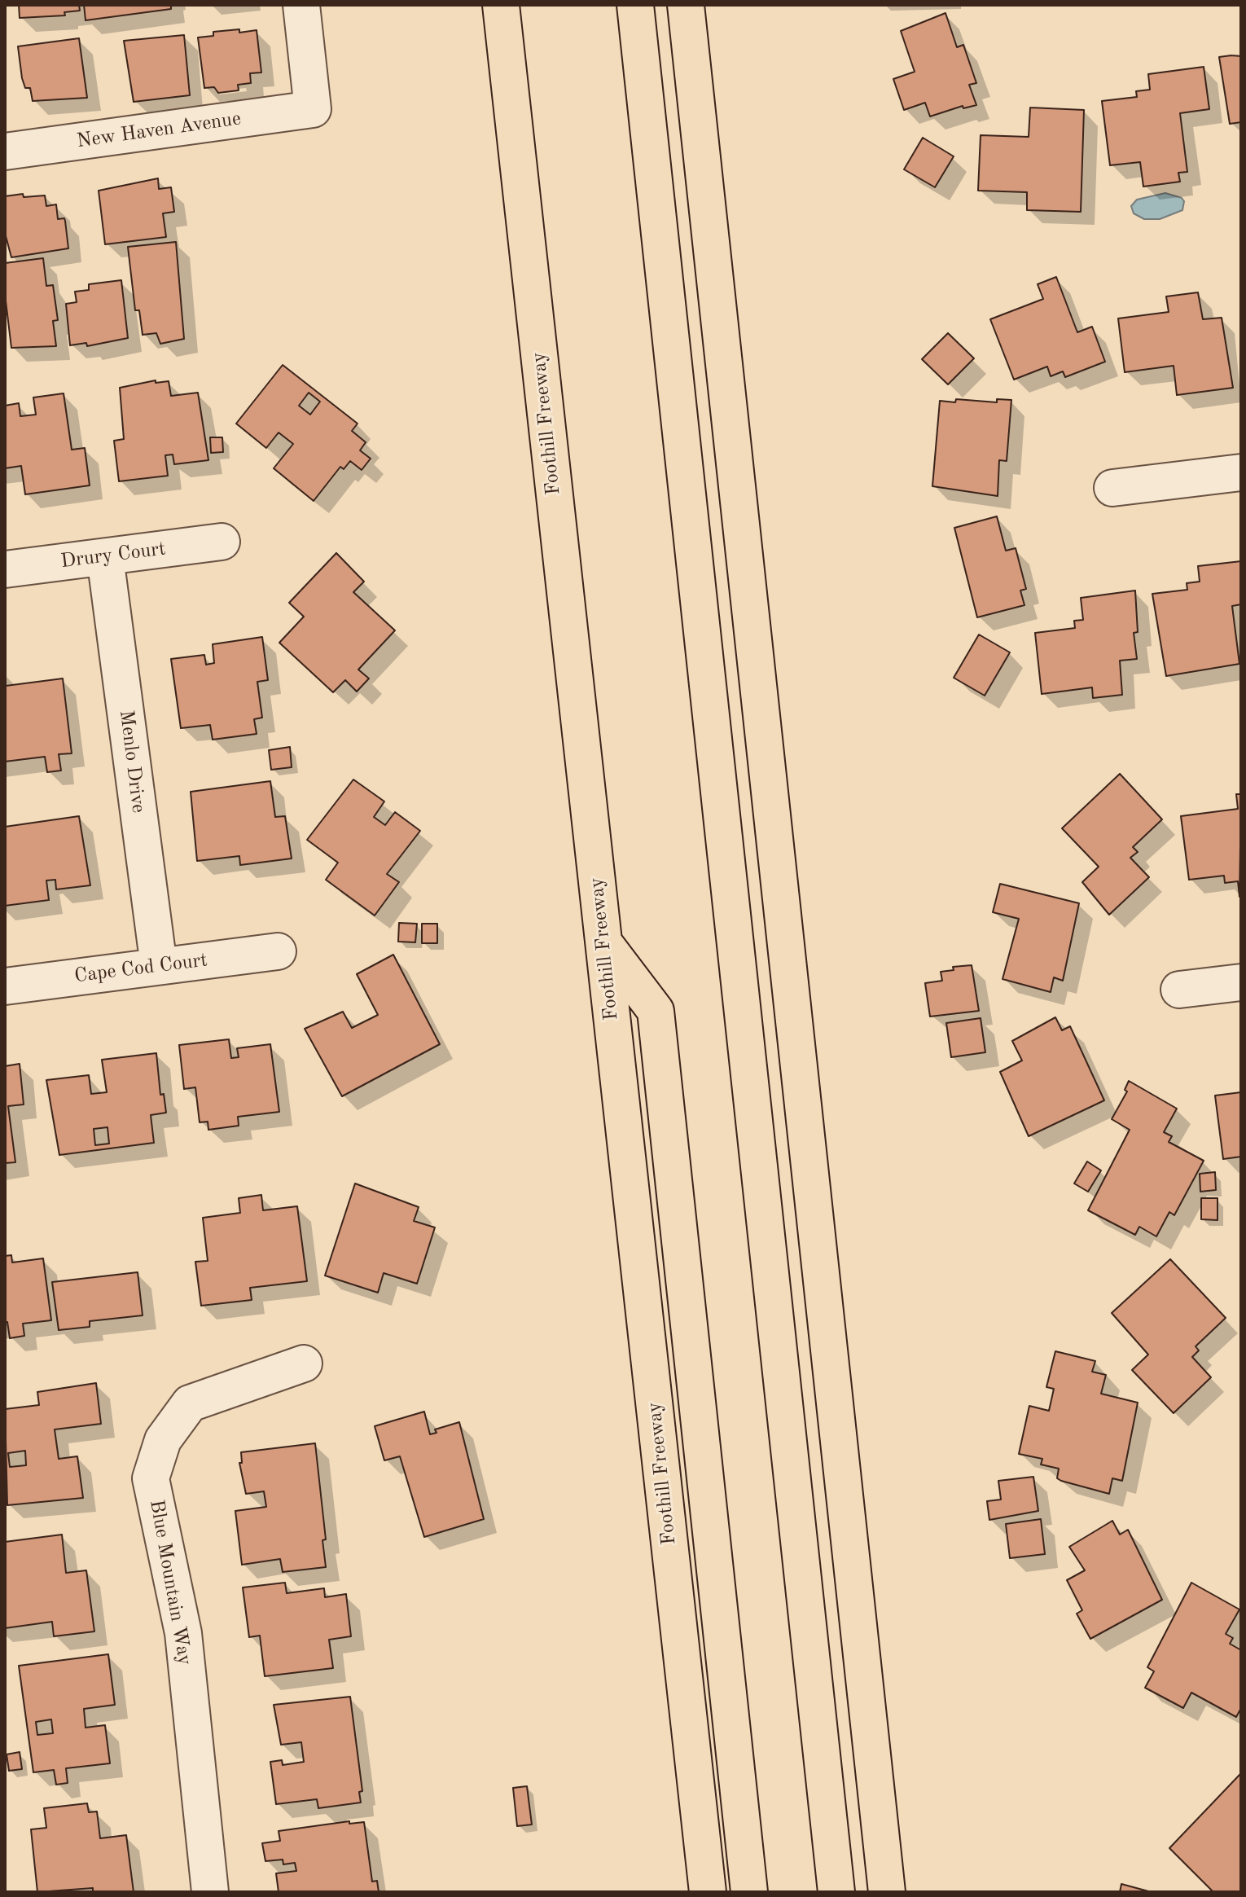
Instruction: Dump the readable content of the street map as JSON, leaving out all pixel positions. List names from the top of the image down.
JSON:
{
  "streets": {
    "highway": ["Foothill Freeway"],
    "street": [
      "New Haven Avenue",
      "Drury Court",
      "Menlo Drive",
      "Cape Cod Court",
      "Blue Mountain Way"
    ]
  },
  "crossings": [
    ["Drury Court", "Menlo Drive"],
    ["Menlo Drive", "Cape Cod Court"]
  ]
}
